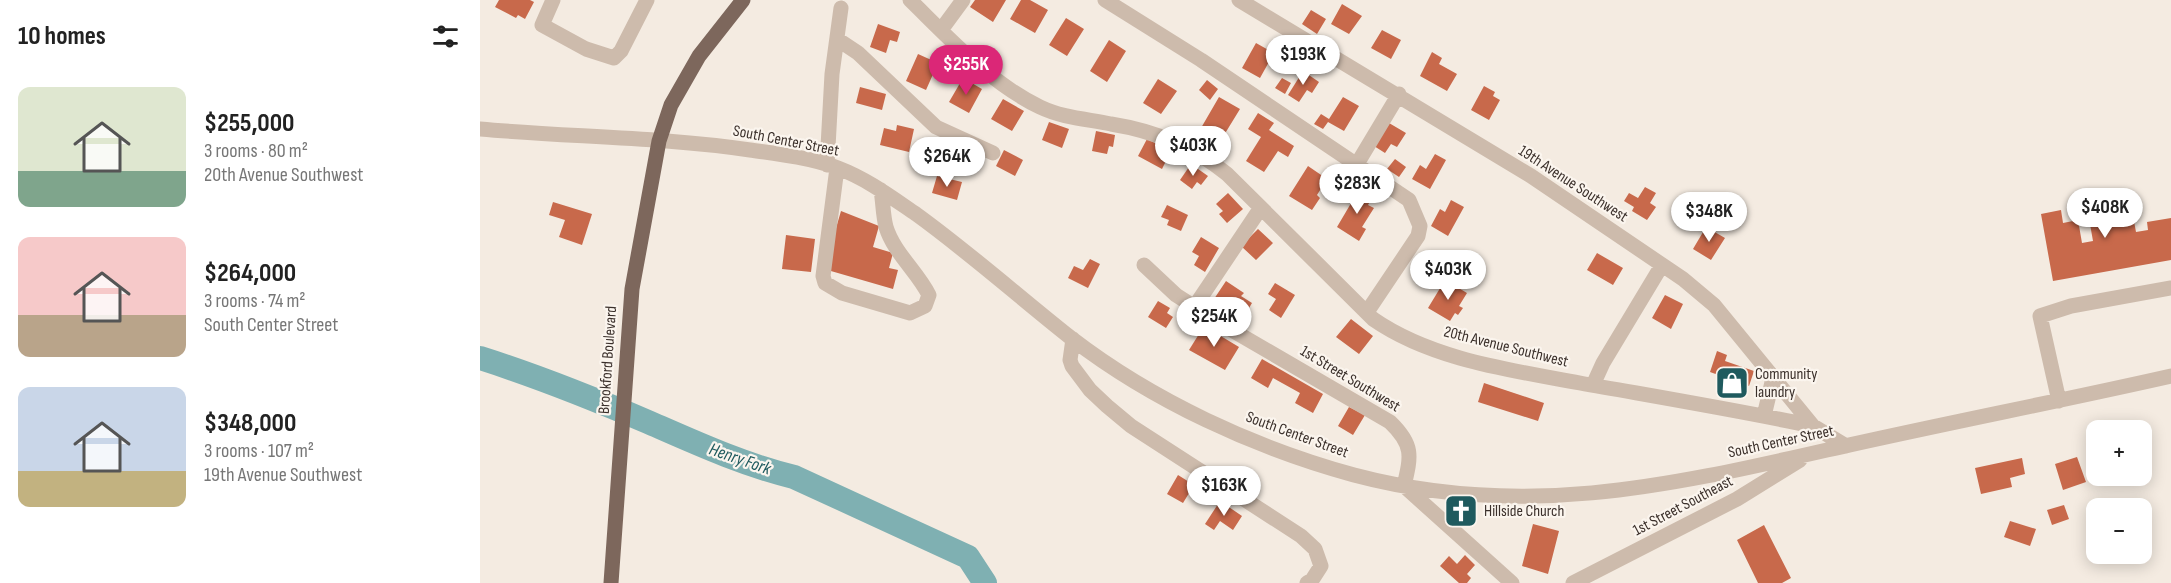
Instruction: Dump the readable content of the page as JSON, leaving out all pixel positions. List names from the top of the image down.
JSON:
{
  "streets": {
    "main road": ["Brookford Boulevard"],
    "street": [
      "South Center Street",
      "19th Avenue Southwest",
      "20th Avenue Southwest",
      "1st Street Southwest",
      "1st Street Southeast"
    ]
  },
  "crossings": [
    ["South Center Street", "19th Avenue Southwest"],
    ["South Center Street", "Brookford Boulevard"],
    ["South Center Street", "1st Street Southwest"],
    ["South Center Street", "1st Street Southeast"],
    ["19th Avenue Southwest", "20th Avenue Southwest"]
  ],
  "water": ["Henry Fork"],
  "places": {
    "shop": ["Community laundry"],
    "church": ["Hillside Church"]
  },
  "page": {
    "heading": "10 homes",
    "price": [
      "$193K",
      "$255K",
      "$403K",
      "$264K",
      "$283K",
      "$408K",
      "$348K",
      "$403K",
      "$254K",
      "$163K"
    ],
    "list": [
      {
        "name": "$255,000",
        "note": "3 rooms · 80 m² · 20th Avenue Southwest"
      },
      {
        "name": "$264,000",
        "note": "3 rooms · 74 m² · South Center Street"
      },
      {
        "name": "$348,000",
        "note": "3 rooms · 107 m² · 19th Avenue Southwest"
      }
    ],
    "map_buttons": ["+", "−"]
  }
}
